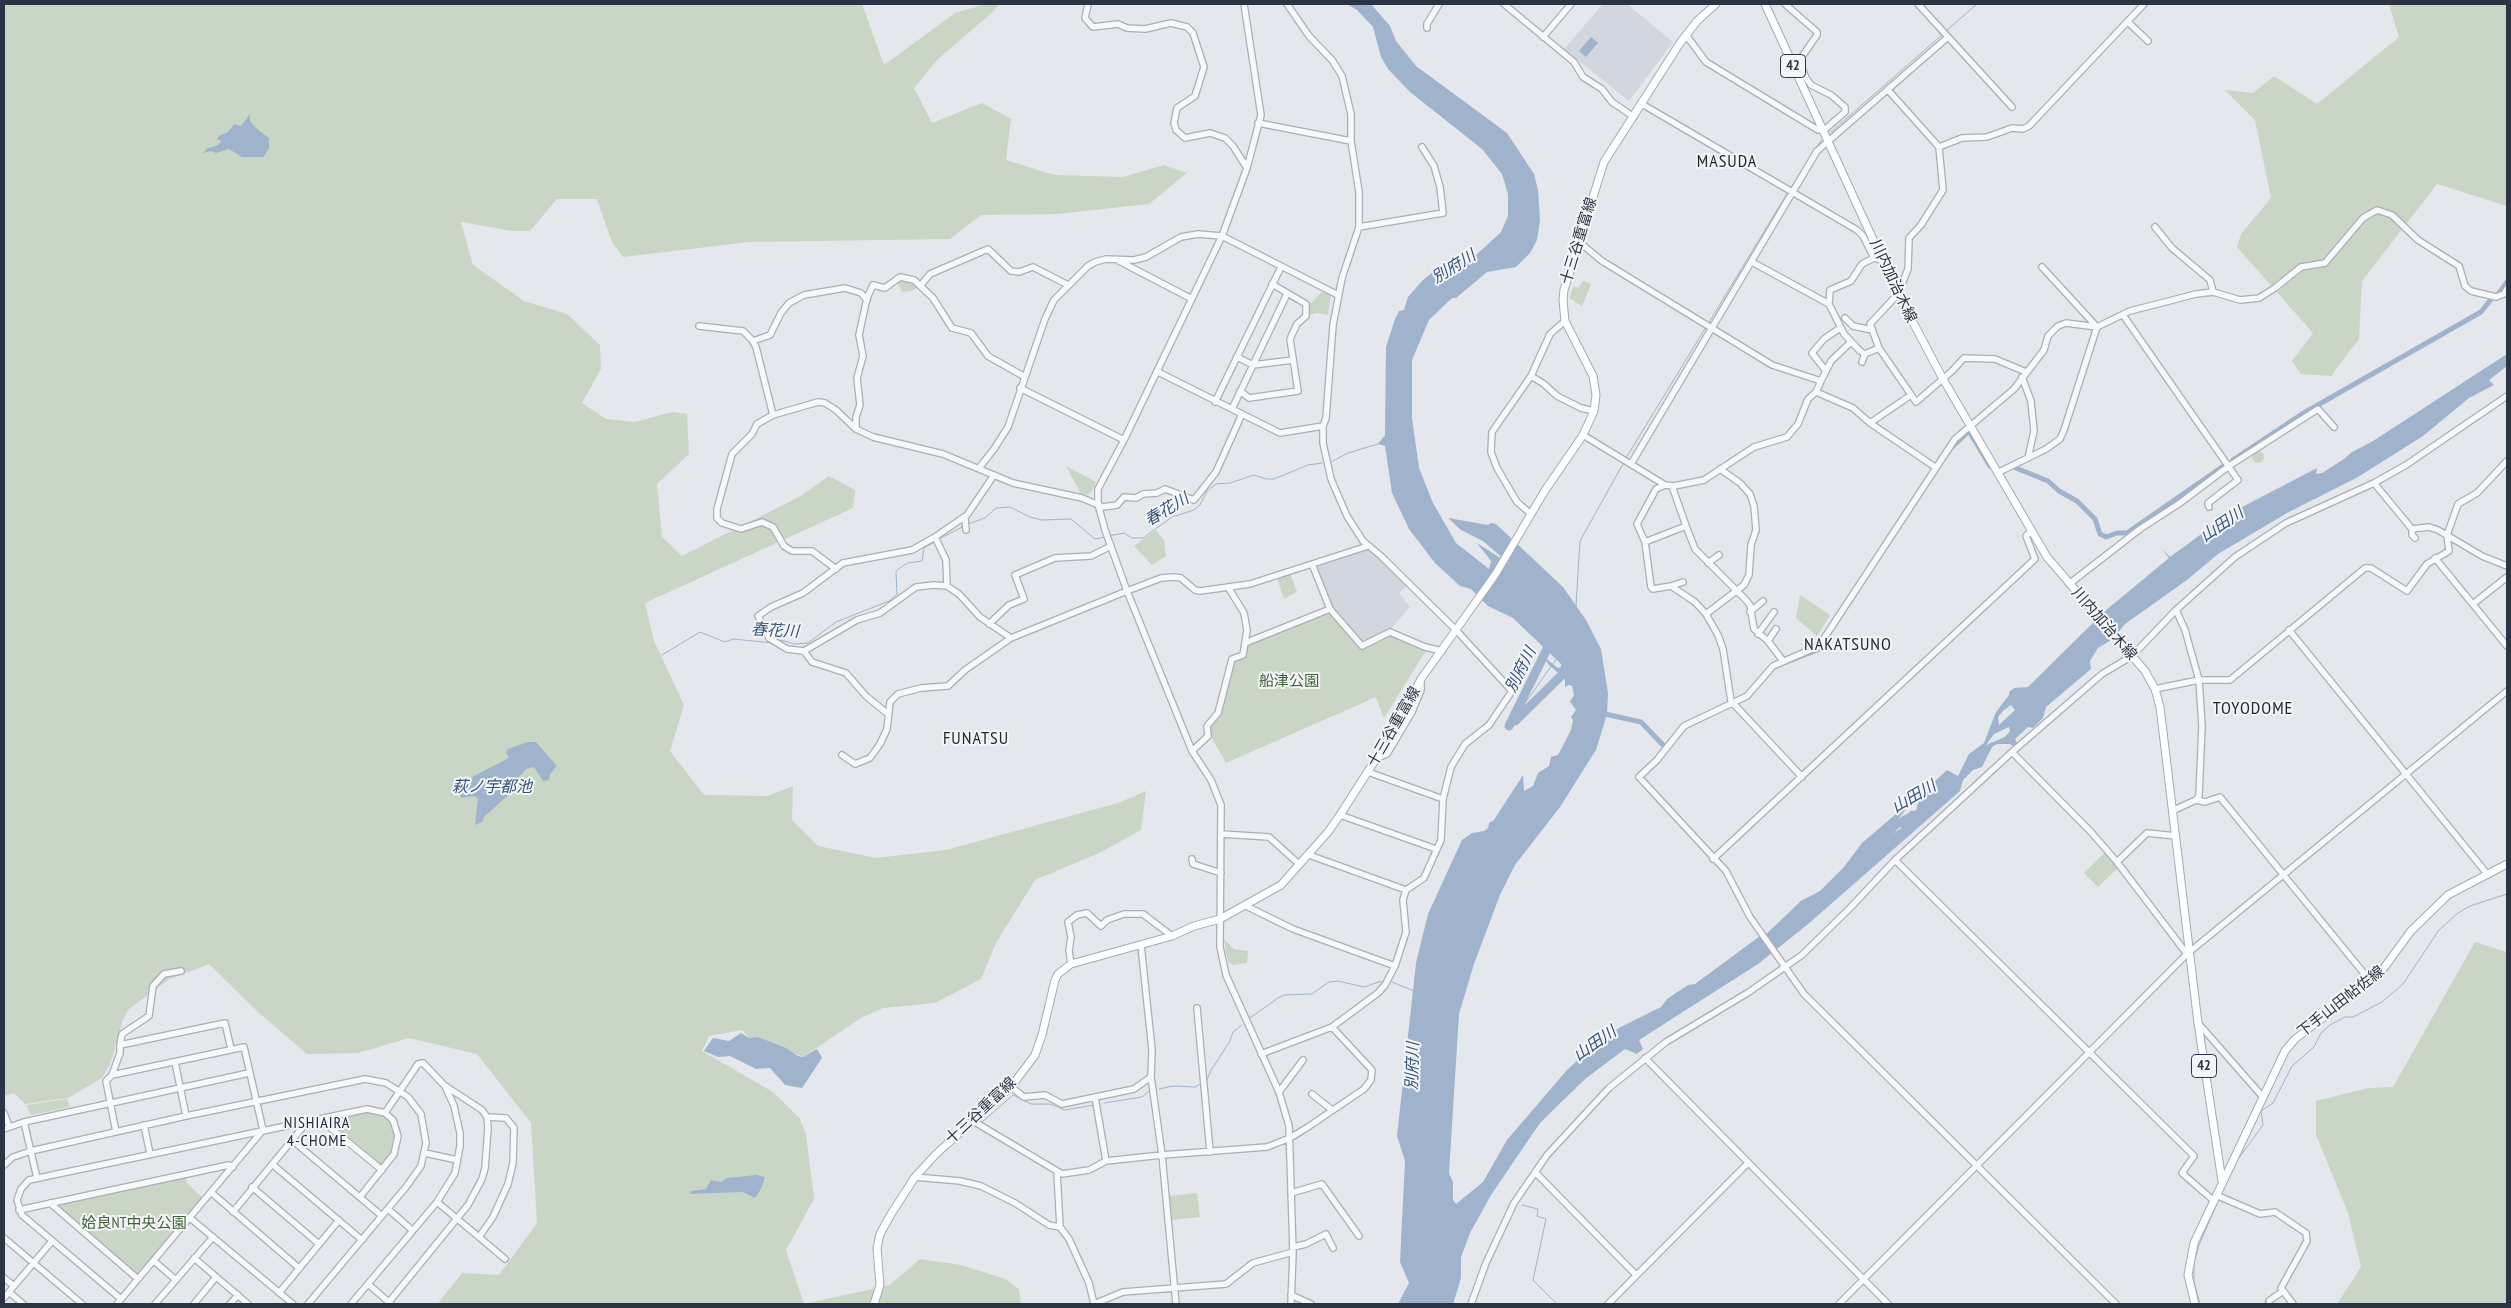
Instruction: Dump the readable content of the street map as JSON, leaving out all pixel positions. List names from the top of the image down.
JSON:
{
  "streets": {
    "main road": [
      "42",
      "十三谷重富線",
      "川内加治木線",
      "下手山田帖佐線"
    ]
  },
  "crossings": [
    ["川内加治木線", "下手山田帖佐線"]
  ],
  "districts": [
    "MASUDA",
    "NAKATSUNO",
    "TOYODOME",
    "FUNATSU",
    "NISHIAIRA 4-CHOME"
  ],
  "water": [
    "別府川",
    "春花川",
    "山田川",
    "萩ノ宇都池"
  ],
  "parks": ["船津公園", "姶良NT中央公園"]
}
